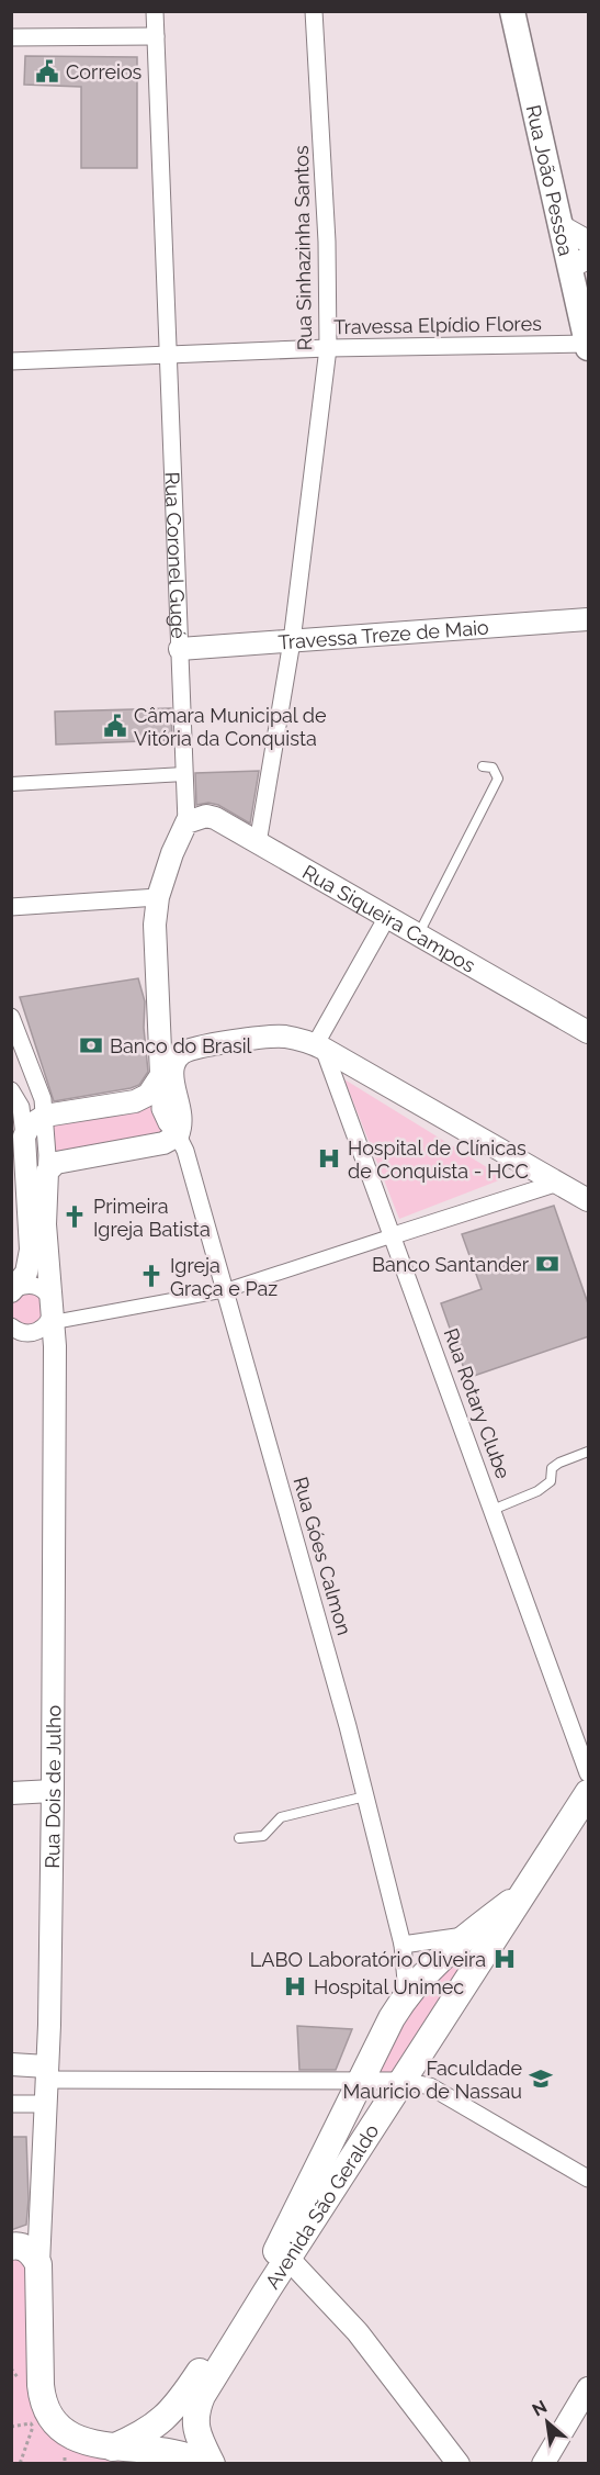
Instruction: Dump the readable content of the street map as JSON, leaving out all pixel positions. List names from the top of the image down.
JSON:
{
  "streets": {
    "main road": ["Rua João Pessoa", "Avenida São Geraldo"],
    "street": [
      "Rua Sinhazinha Santos",
      "Travessa Elpídio Flores",
      "Rua Coronel Gugé",
      "Travessa Treze de Maio",
      "Rua Siqueira Campos",
      "Rua Rotary Clube",
      "Rua Góes Calmon",
      "Rua Dois de Julho"
    ]
  },
  "crossings": [
    ["Rua João Pessoa", "Travessa Elpídio Flores"],
    ["Rua Sinhazinha Santos", "Travessa Elpídio Flores"],
    ["Rua Sinhazinha Santos", "Travessa Treze de Maio"],
    ["Rua Sinhazinha Santos", "Rua Siqueira Campos"],
    ["Travessa Elpídio Flores", "Rua Coronel Gugé"],
    ["Rua Coronel Gugé", "Travessa Treze de Maio"],
    ["Rua Coronel Gugé", "Rua Siqueira Campos"],
    ["Rua Coronel Gugé", "Rua Góes Calmon"],
    ["Rua Góes Calmon", "Avenida São Geraldo"]
  ],
  "places": {
    "public building": ["Correios", "Câmara Municipal de Vitória da Conquista"],
    "bank": ["Banco do Brasil", "Banco Santander"],
    "hospital": ["Hospital de Clínicas de Conquista - HCC", "LABO Laboratório Oliveira", "Hospital Unimec"],
    "church": ["Primeira Igreja Batista", "Igreja Graça e Paz"],
    "school or university": ["Faculdade Mauricio de Nassau"]
  },
  "north": "top left"
}
